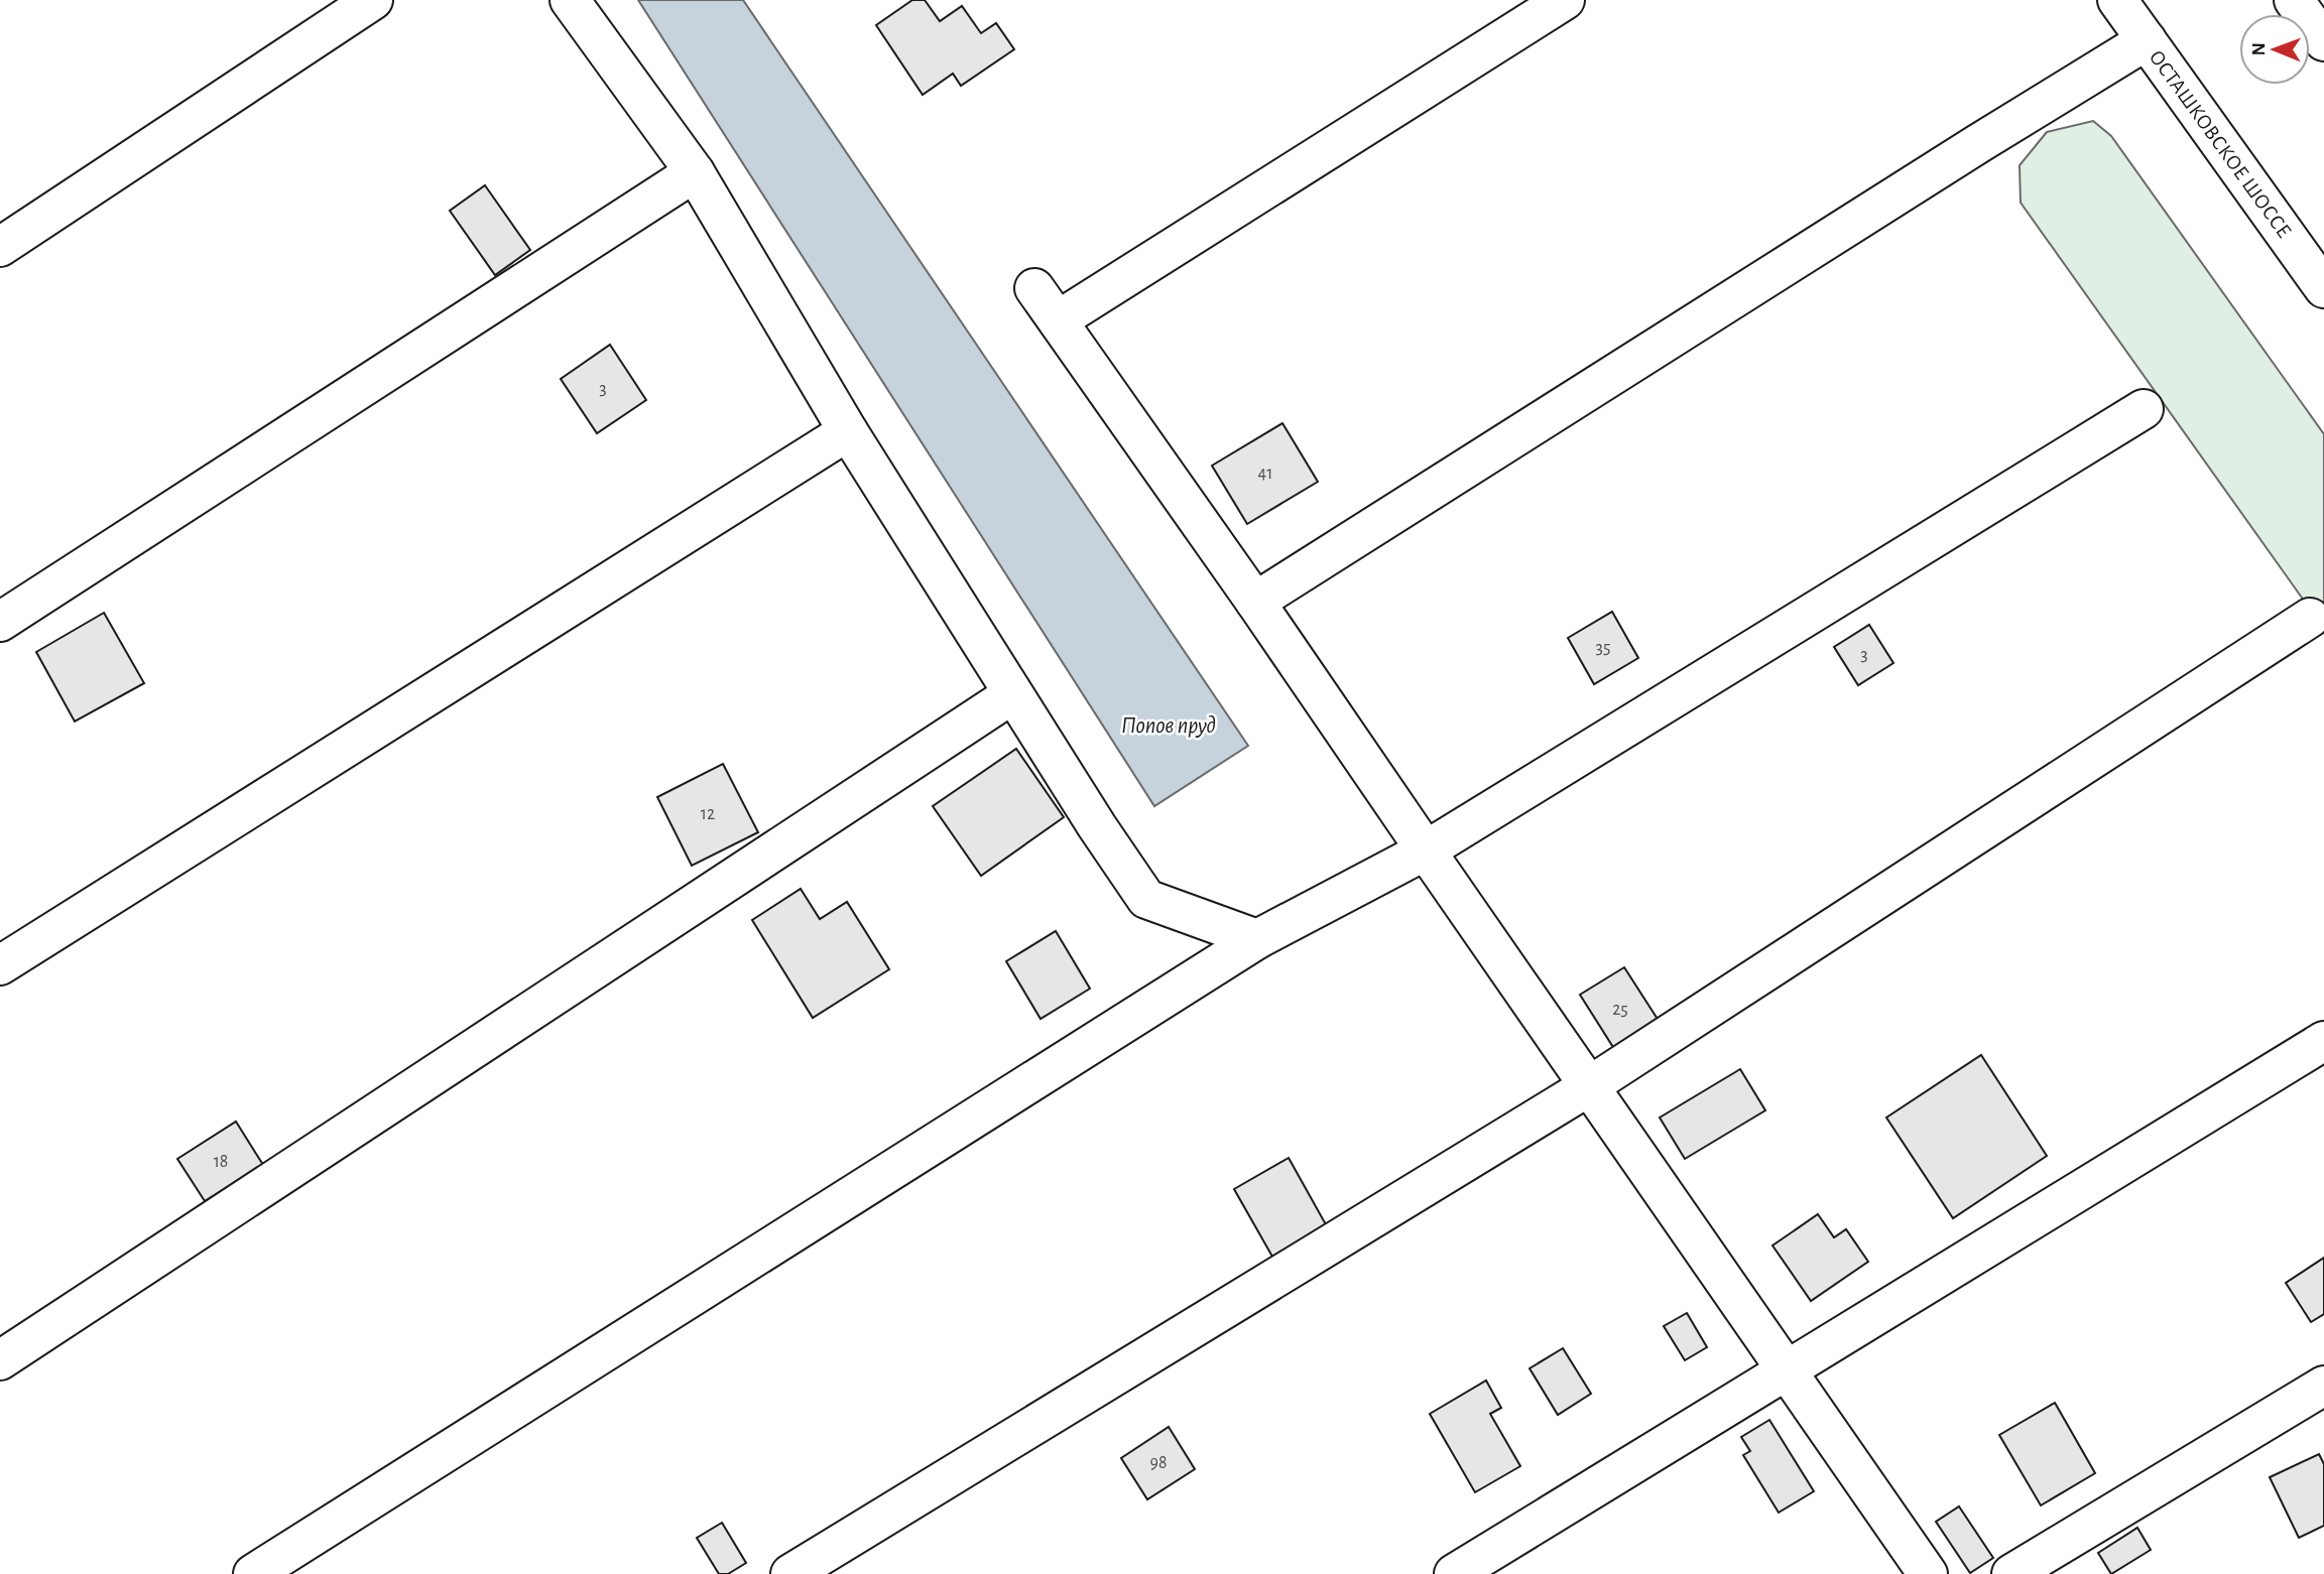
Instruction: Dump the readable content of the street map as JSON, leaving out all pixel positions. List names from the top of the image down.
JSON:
{
  "streets": {
    "street": ["ОСТАШКОВСКОЕ ШОССЕ"]
  },
  "water": ["Попов пруд"],
  "house_numbers": [
    "3",
    "41",
    "35",
    "3",
    "12",
    "25",
    "18",
    "98"
  ],
  "north": "left"
}
